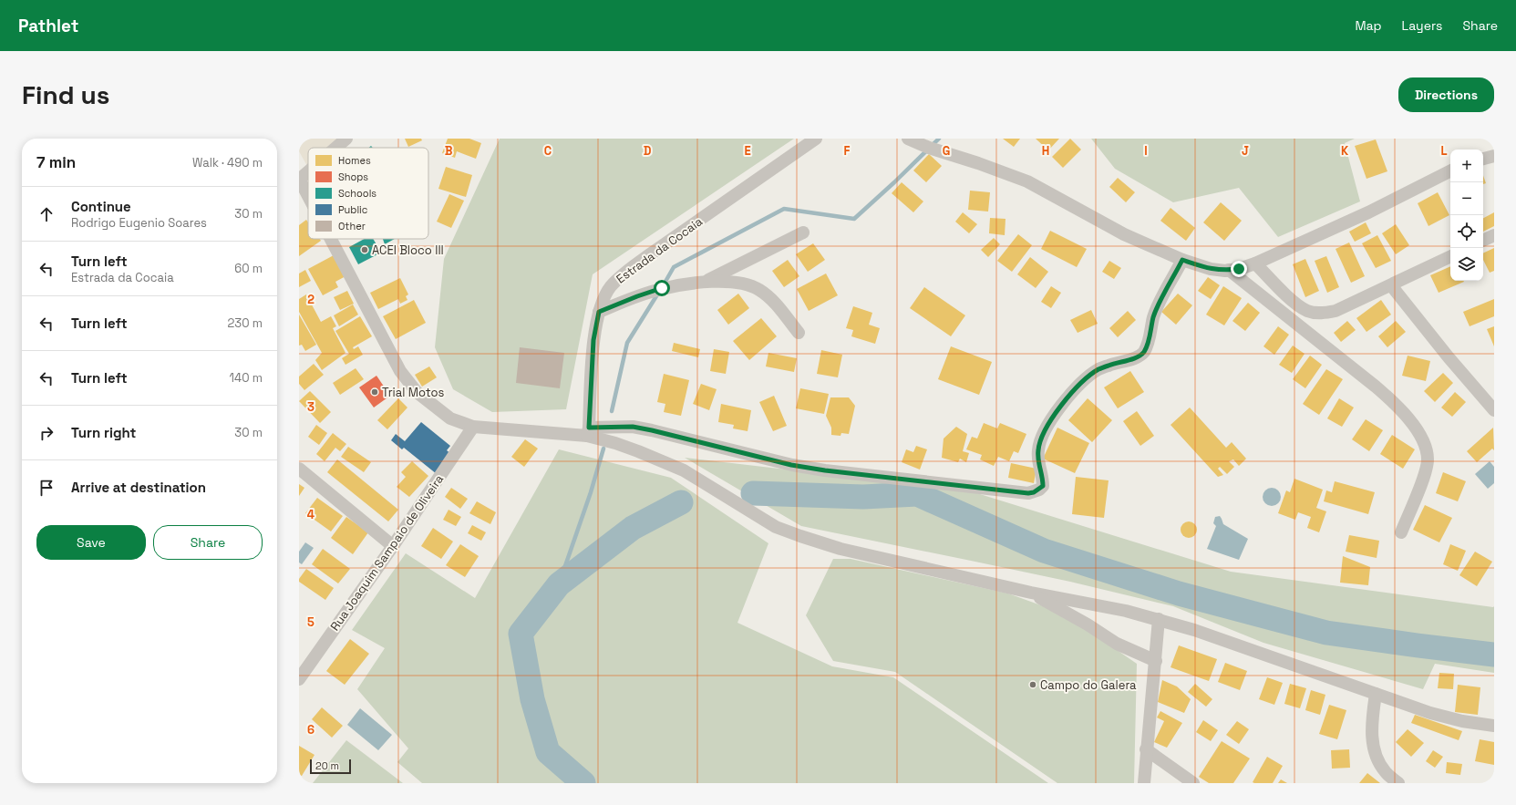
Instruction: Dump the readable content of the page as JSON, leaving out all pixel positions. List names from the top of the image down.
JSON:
{
  "streets": {
    "street": ["Estrada da Cocaia", "Rua Joaquim Sampaio de Oliveira"]
  },
  "places": ["ACEI Bloco III", "Trial Motos", "Campo do Galera"],
  "legend": [
    "Homes",
    "Shops",
    "Schools",
    "Public",
    "Other"
  ],
  "scale_bar": "20 m",
  "page": {
    "header": "Pathlet",
    "nav": ["Map", "Layers", "Share"],
    "buttons": [
      "Directions",
      ["Save", "Share"]
    ],
    "title": "Find us",
    "heading": ["7 min", "Walk · 490 m"],
    "map_buttons": ["+", "−"],
    "list": [
      ["Continue", "Rodrigo Eugenio Soares", "30 m"],
      ["Turn left", "Estrada da Cocaia", "60 m"],
      ["Turn left", "230 m"],
      ["Turn left", "140 m"],
      ["Turn right", "30 m"],
      "Arrive at destination"
    ],
    "scale": "20 m"
  },
  "grid": {
    "columns": [
      "B",
      "C",
      "D",
      "E",
      "F",
      "G",
      "H",
      "I",
      "J",
      "K",
      "L"
    ],
    "rows": [
      "2",
      "3",
      "4",
      "5",
      "6"
    ]
  }
}
